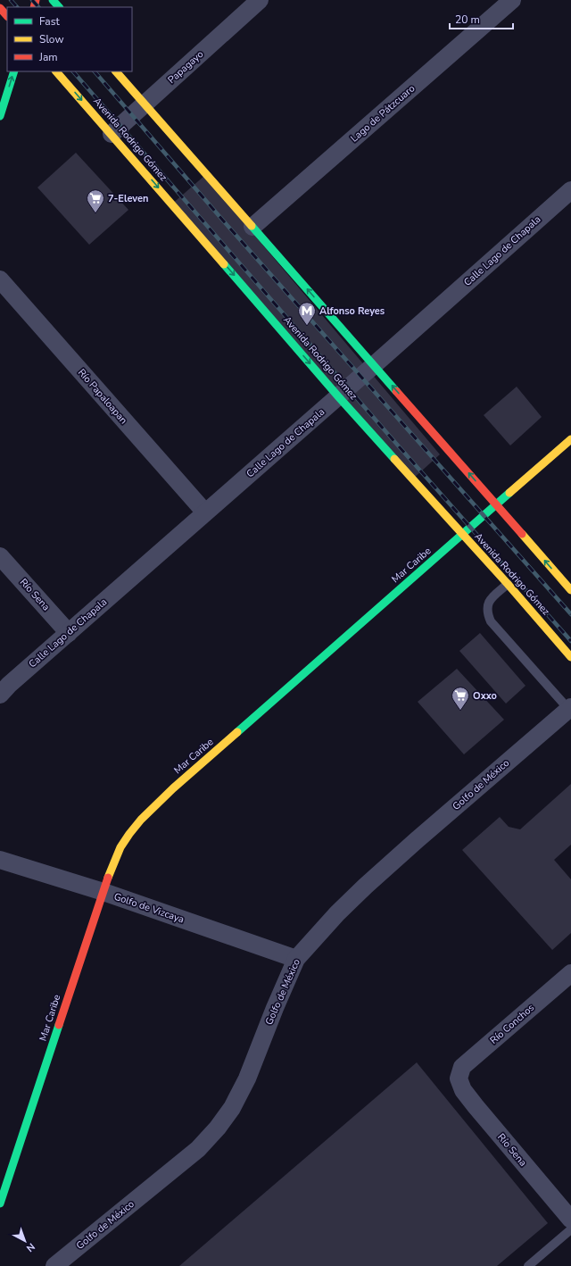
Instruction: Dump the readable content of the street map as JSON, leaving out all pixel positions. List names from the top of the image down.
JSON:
{
  "streets": {
    "main road": ["Avenida Rodrigo Gómez", "Mar Caribe"],
    "street": [
      "Papagayo",
      "Lago de Pátzcuaro",
      "Calle Lago de Chapala",
      "Río Papaloapan",
      "Río Sena",
      "Golfo de México",
      "Golfo de Vizcaya",
      "Río Conchos"
    ]
  },
  "crossings": [
    ["Papagayo", "Avenida Rodrigo Gómez"],
    ["Avenida Rodrigo Gómez", "Calle Lago de Chapala"],
    ["Avenida Rodrigo Gómez", "Mar Caribe"],
    ["Calle Lago de Chapala", "Río Papaloapan"],
    ["Calle Lago de Chapala", "Río Sena"],
    ["Mar Caribe", "Golfo de Vizcaya"],
    ["Río Sena", "Río Conchos"],
    ["Golfo de México", "Golfo de Vizcaya"]
  ],
  "places": {
    "supermarket": ["7-Eleven", "Oxxo"],
    "metro station": ["Alfonso Reyes"]
  },
  "legend": ["Fast", "Slow", "Jam"],
  "scale_bar": "20 m",
  "north": "bottom right"
}
